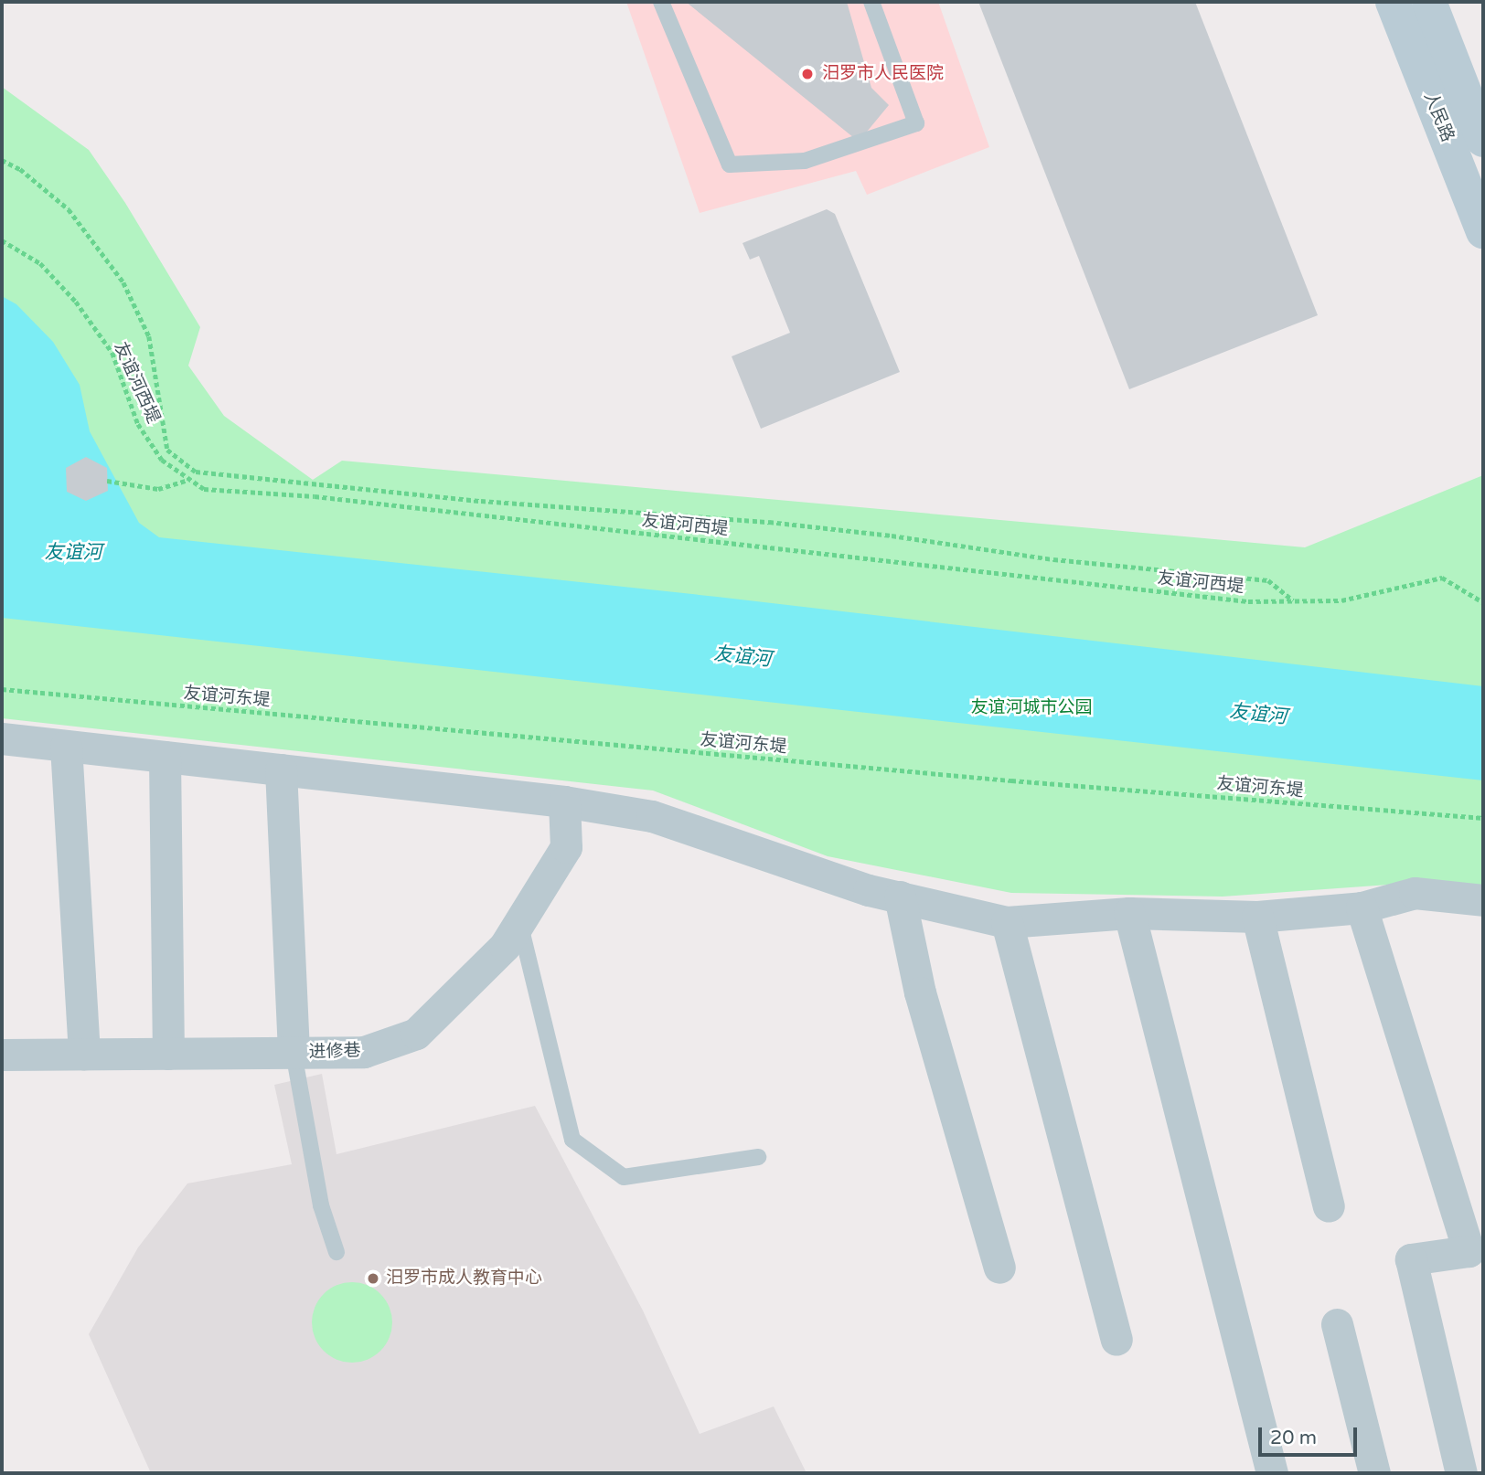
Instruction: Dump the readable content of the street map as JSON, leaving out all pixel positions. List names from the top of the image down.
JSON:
{
  "streets": {
    "street": ["人民路", "进修巷"],
    "path": ["友谊河西堤", "友谊河东堤"]
  },
  "water": ["友谊河"],
  "parks": ["友谊河城市公园"],
  "places": ["汨罗市人民医院", "汨罗市成人教育中心"],
  "scale_bar": "20 m"
}
